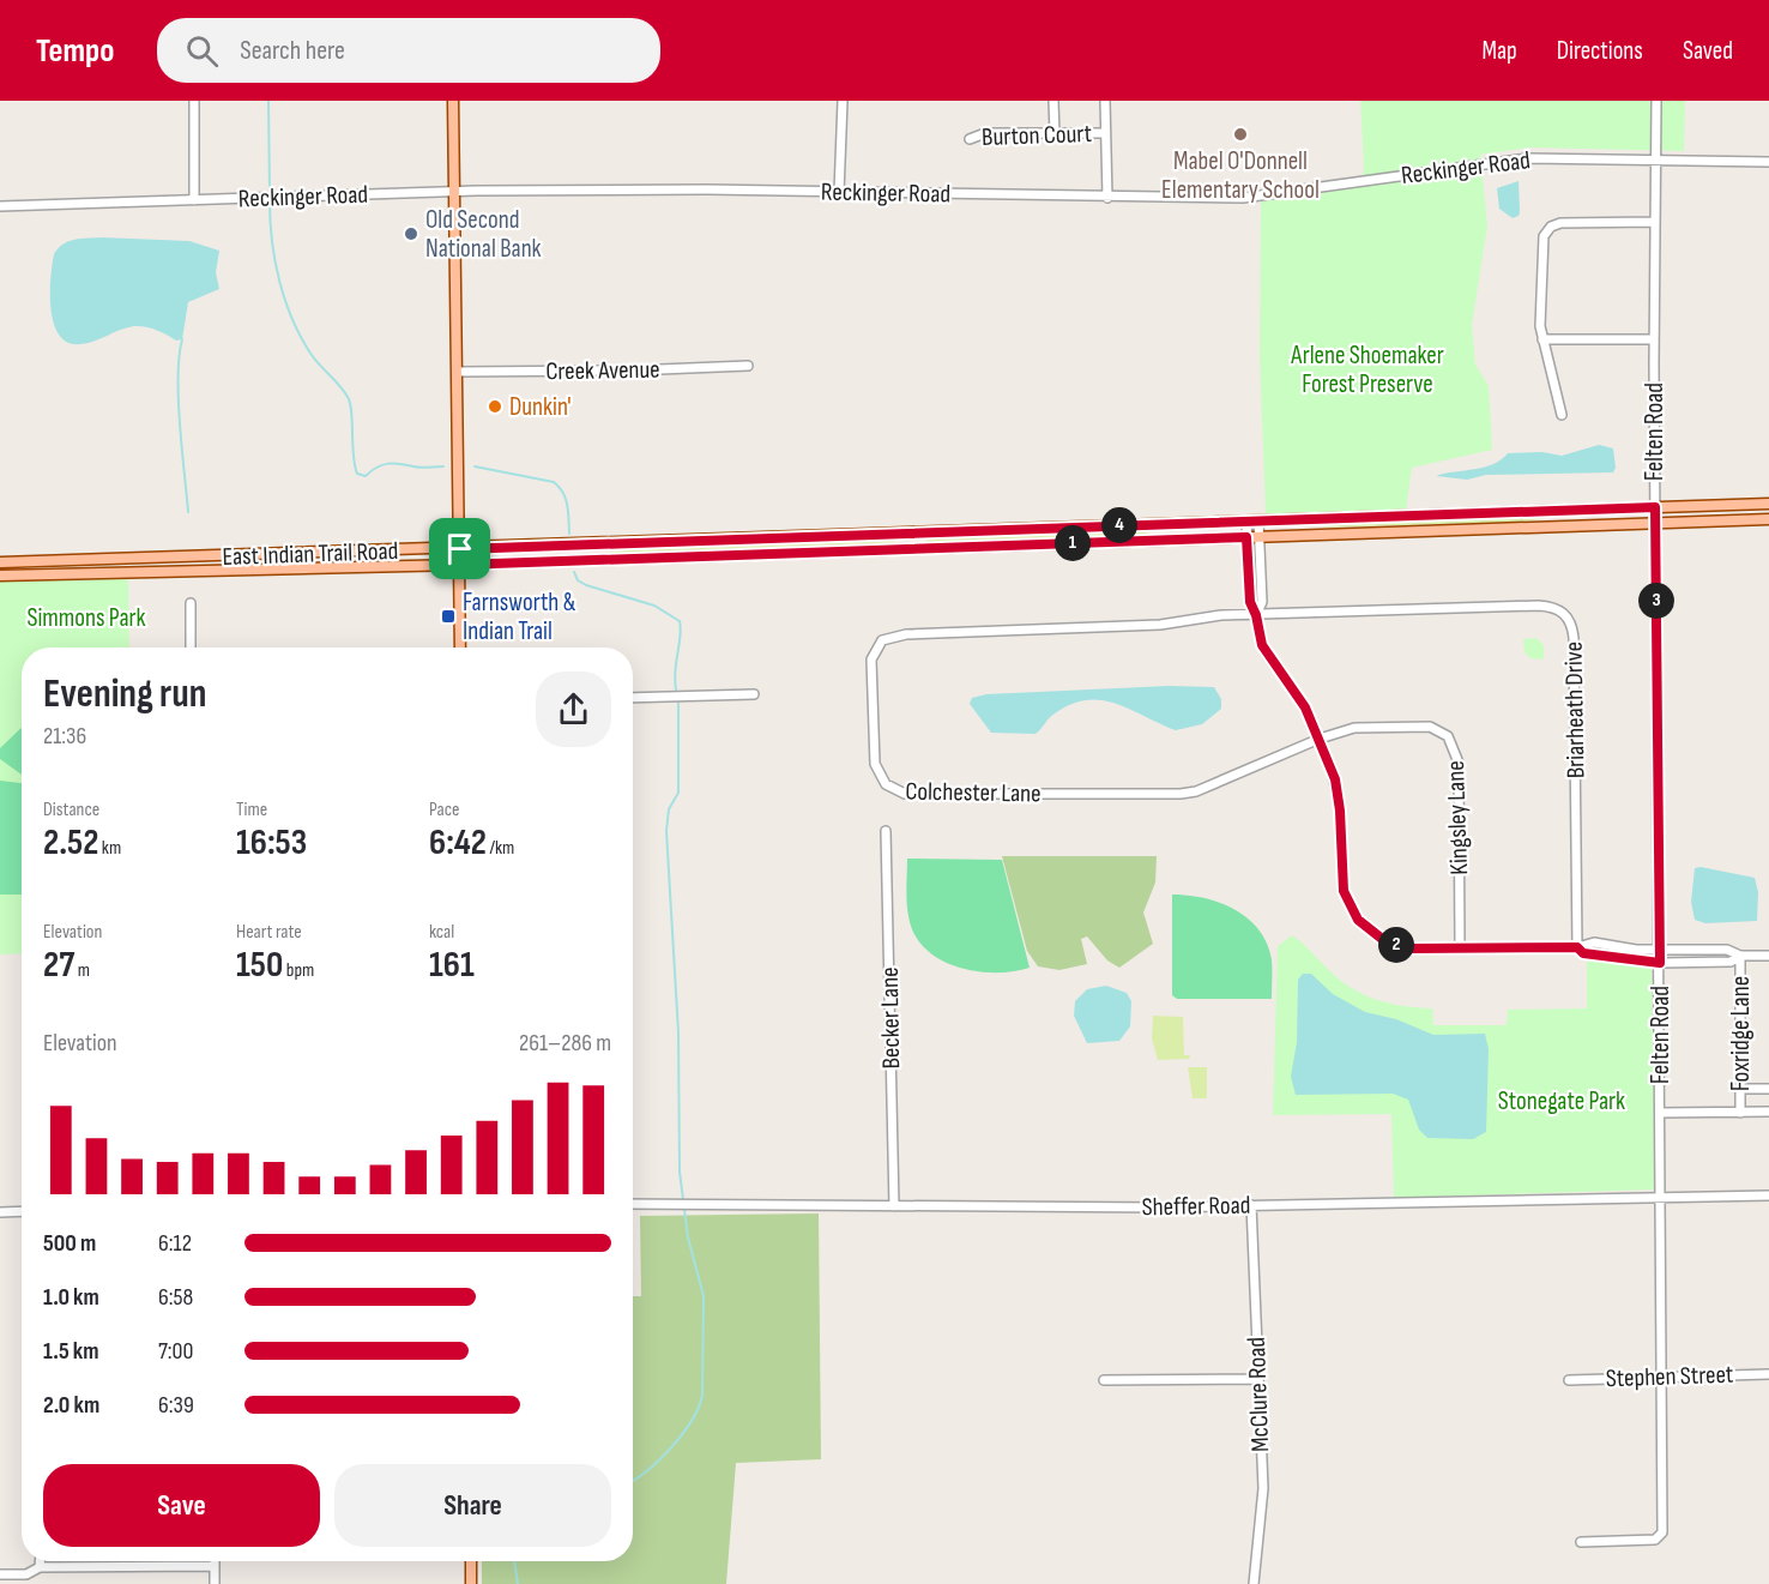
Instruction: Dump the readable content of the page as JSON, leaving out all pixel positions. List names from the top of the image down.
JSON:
{
  "streets": {
    "main road": ["East Indian Trail Road"],
    "street": [
      "Burton Court",
      "Reckinger Road",
      "Creek Avenue",
      "Felten Road",
      "Briarheath Drive",
      "Colchester Lane",
      "Kingsley Lane",
      "Becker Lane",
      "Foxridge Lane",
      "Sheffer Road",
      "Stephen Street",
      "McClure Road"
    ]
  },
  "crossings": [
    ["Reckinger Road", "Felten Road"],
    ["Felten Road", "East Indian Trail Road"],
    ["Felten Road", "Sheffer Road"],
    ["Felten Road", "Stephen Street"],
    ["Briarheath Drive", "Colchester Lane"],
    ["Colchester Lane", "Kingsley Lane"],
    ["Becker Lane", "Sheffer Road"],
    ["Sheffer Road", "McClure Road"]
  ],
  "parks": ["Arlene Shoemaker Forest Preserve", "Simmons Park", "Stonegate Park"],
  "places": {
    "other": ["Mabel O'Donnell Elementary School", "Old Second National Bank", "Dunkin'"],
    "transit": ["Farnsworth & Indian Trail"]
  },
  "page": {
    "header": "Tempo",
    "search": "Search here",
    "nav": ["Map", "Directions", "Saved"],
    "pins": [
      "4",
      "1",
      "3",
      "2"
    ],
    "heading": ["Evening run", "21:36"],
    "stats": [
      ["Distance", "2.52 km"],
      ["Time", "16:53"],
      ["Pace", "6:42 /km"],
      ["Elevation", "27 m"],
      ["Heart rate", "150 bpm"],
      ["kcal", "161"]
    ],
    "chart": ["Elevation", "261–286 m"],
    "list": [
      {
        "name": "500 m",
        "note": "6:12"
      },
      {
        "name": "1.0 km",
        "note": "6:58"
      },
      {
        "name": "1.5 km",
        "note": "7:00"
      },
      {
        "name": "2.0 km",
        "note": "6:39"
      }
    ],
    "buttons": ["Save", "Share"]
  }
}
